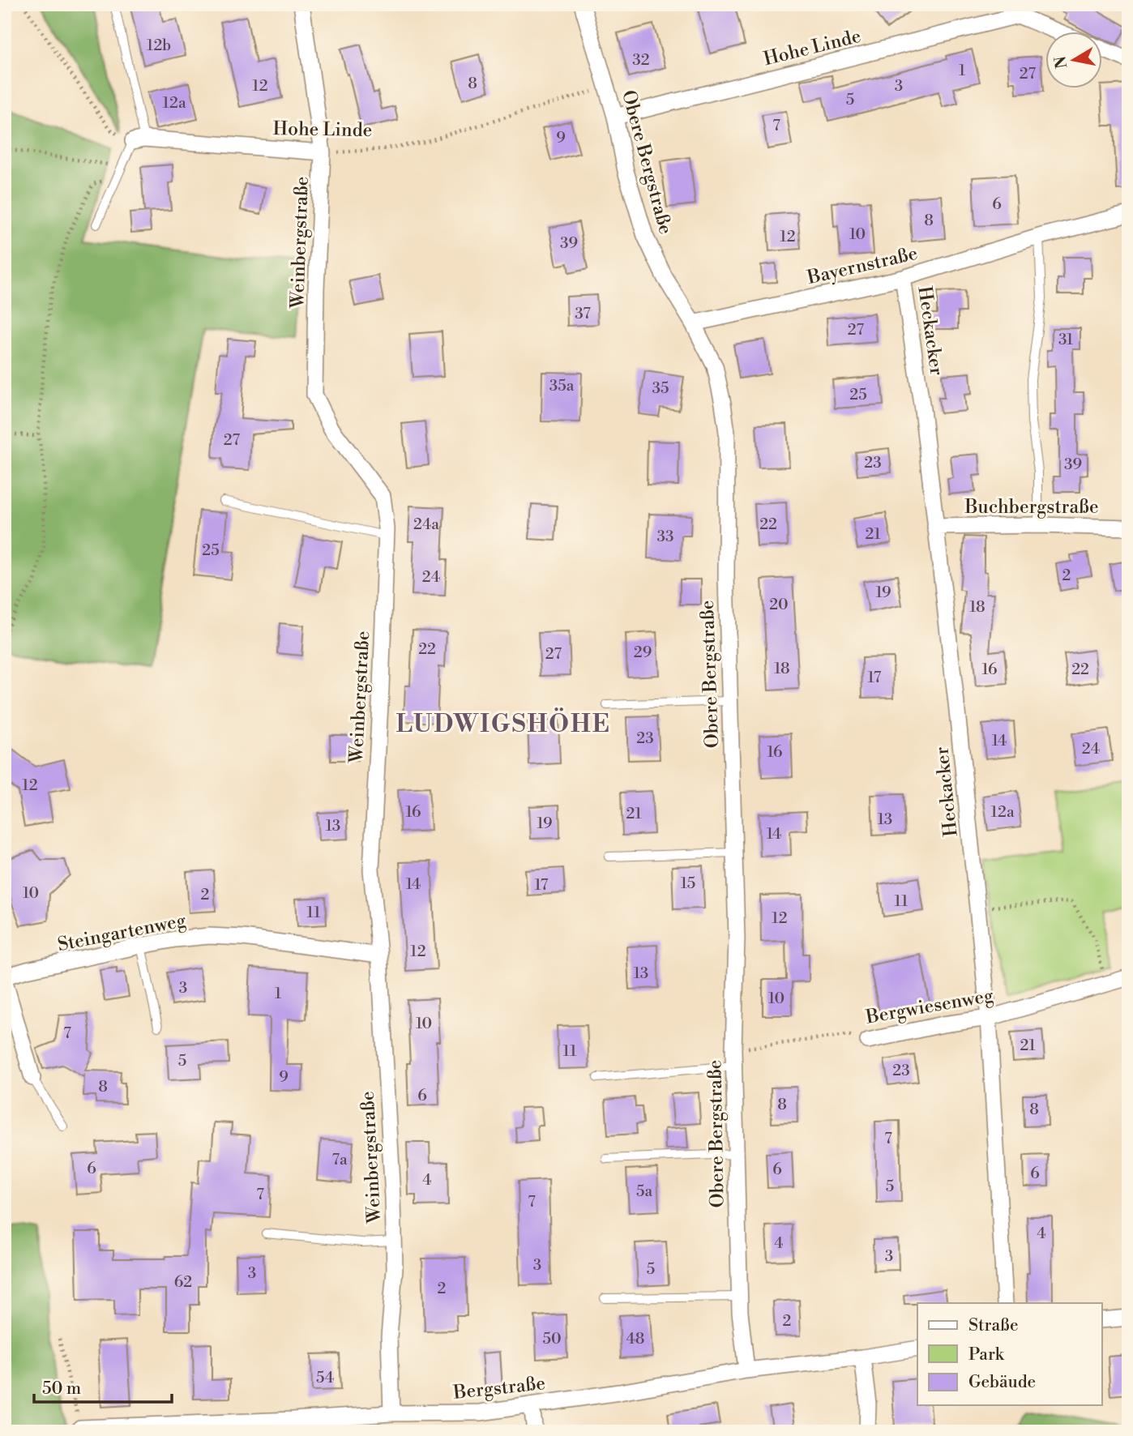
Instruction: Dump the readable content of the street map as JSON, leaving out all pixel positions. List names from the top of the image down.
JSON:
{
  "streets": {
    "street": [
      "Hohe Linde",
      "Obere Bergstraße",
      "Weinbergstraße",
      "Bayernstraße",
      "Heckacker",
      "Buchbergstraße",
      "Steingartenweg",
      "Bergwiesenweg",
      "Bergstraße"
    ]
  },
  "crossings": [
    ["Hohe Linde", "Obere Bergstraße"],
    ["Hohe Linde", "Weinbergstraße"],
    ["Obere Bergstraße", "Bayernstraße"],
    ["Obere Bergstraße", "Bergwiesenweg"],
    ["Obere Bergstraße", "Bergstraße"],
    ["Weinbergstraße", "Steingartenweg"],
    ["Weinbergstraße", "Bergstraße"],
    ["Bayernstraße", "Heckacker"],
    ["Heckacker", "Buchbergstraße"],
    ["Heckacker", "Bergwiesenweg"]
  ],
  "districts": ["LUDWIGSHÖHE"],
  "house_numbers": [
    "12b",
    "32",
    "1",
    "27",
    "8",
    "12",
    "3",
    "5",
    "12a",
    "7",
    "9",
    "6",
    "8",
    "10",
    "12",
    "39",
    "37",
    "27",
    "31",
    "35a",
    "35",
    "25",
    "27",
    "23",
    "39",
    "24a",
    "22",
    "21",
    "33",
    "25",
    "2",
    "24",
    "19",
    "20",
    "18",
    "22",
    "29",
    "27",
    "18",
    "16",
    "22",
    "17",
    "23",
    "14",
    "24",
    "16",
    "12",
    "16",
    "12a",
    "21",
    "13",
    "19",
    "13",
    "14",
    "15",
    "14",
    "17",
    "10",
    "2",
    "11",
    "11",
    "12",
    "12",
    "13",
    "3",
    "1",
    "10",
    "10",
    "7",
    "21",
    "11",
    "5",
    "23",
    "9",
    "8",
    "6",
    "8",
    "8",
    "7",
    "7a",
    "6",
    "6",
    "6",
    "4",
    "5",
    "5a",
    "7",
    "7",
    "4",
    "4",
    "3",
    "3",
    "5",
    "3",
    "62",
    "2",
    "2",
    "50",
    "48",
    "54"
  ],
  "legend": ["Straße", "Park", "Gebäude"],
  "scale_bar": "50 m",
  "north": "left"
}
